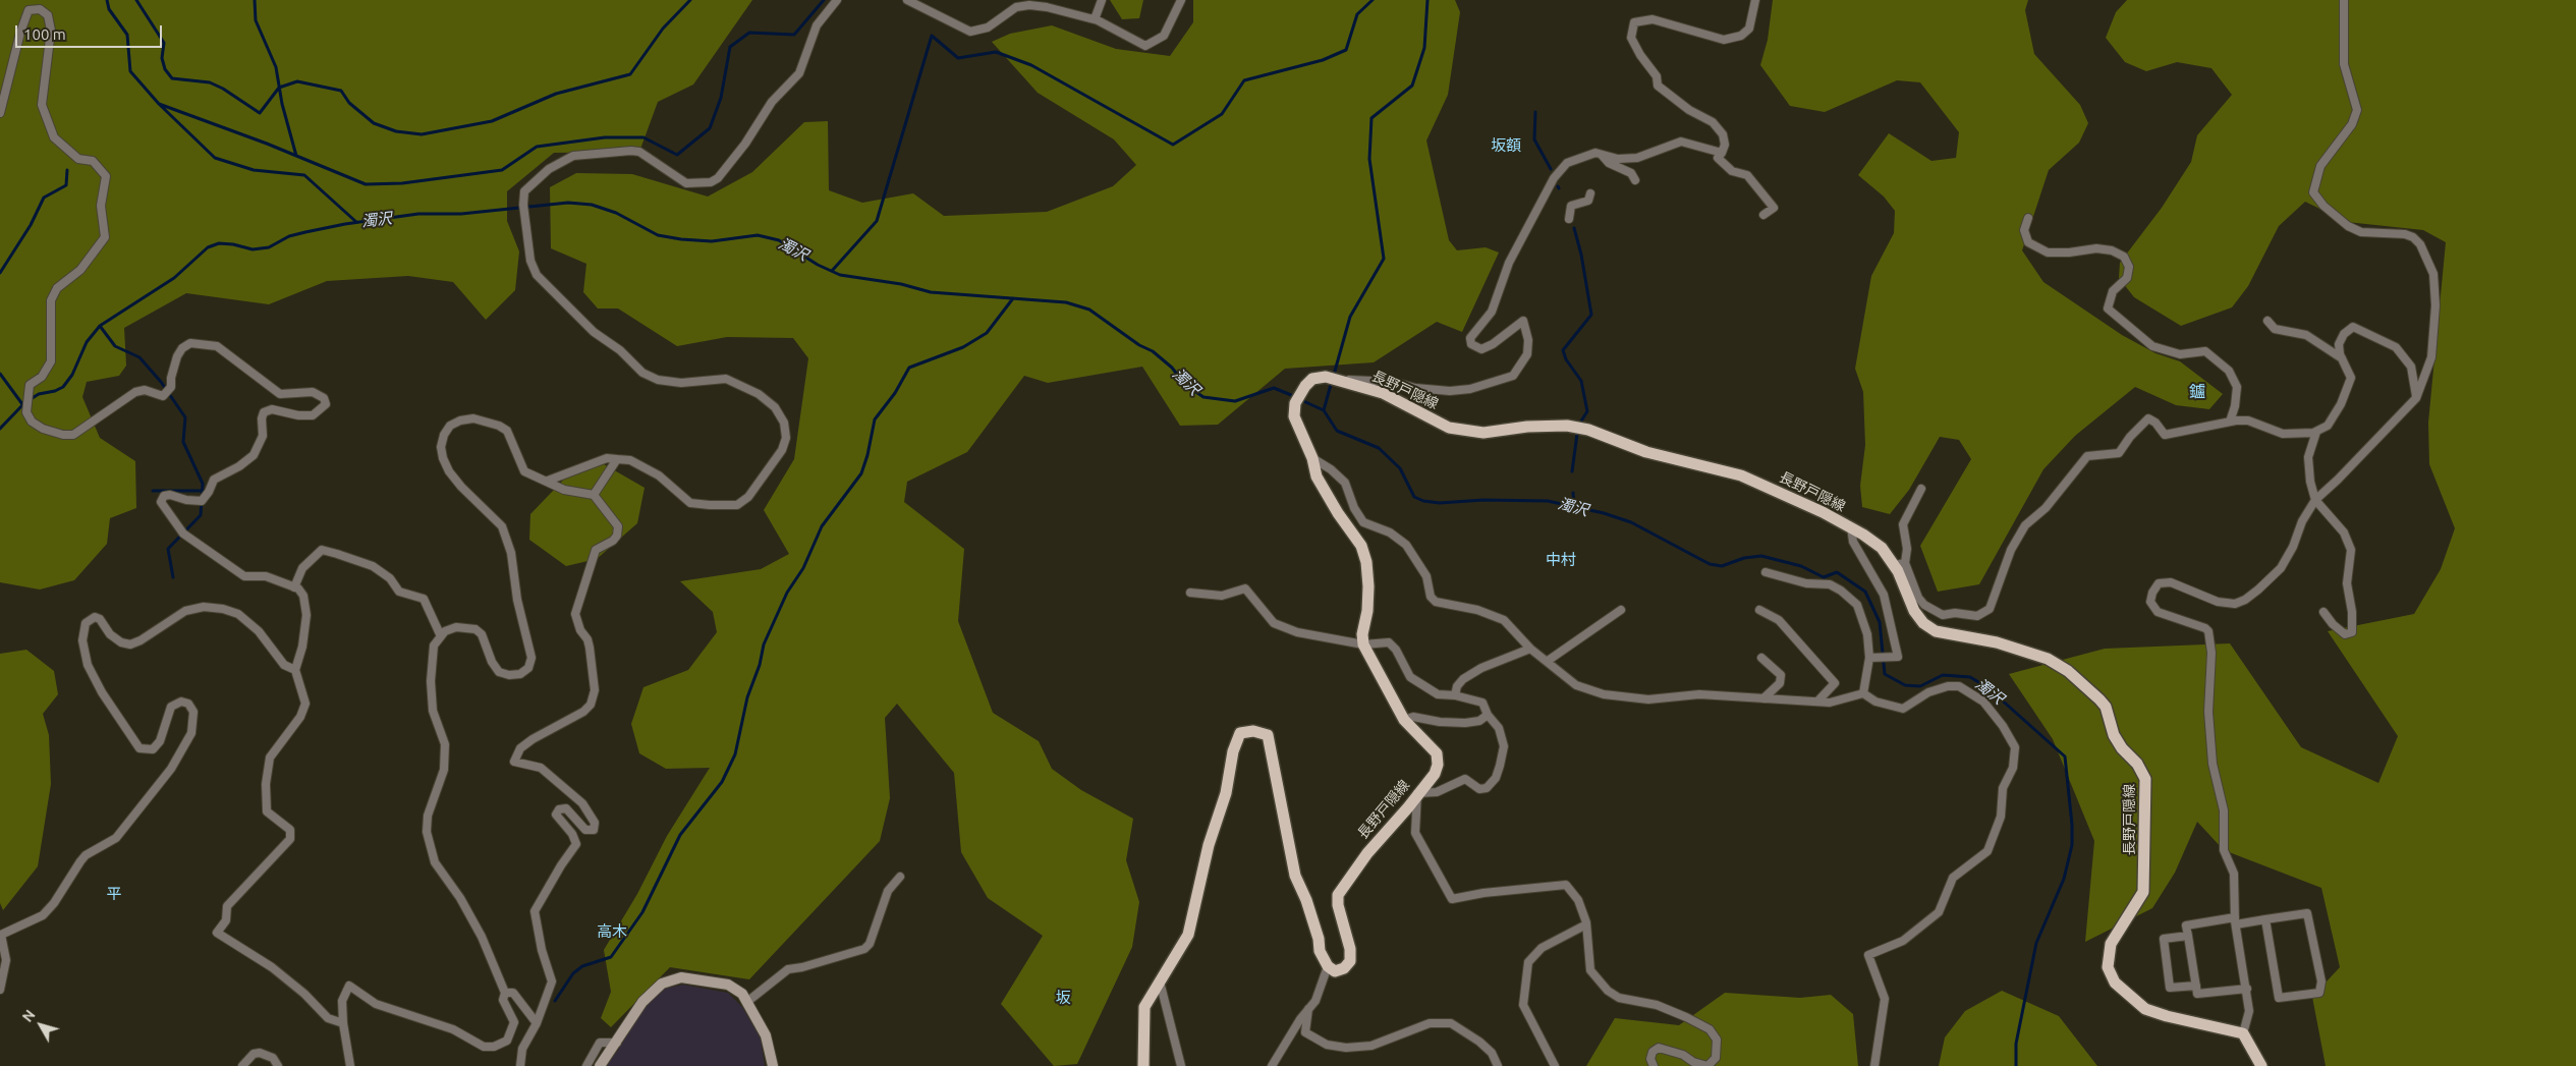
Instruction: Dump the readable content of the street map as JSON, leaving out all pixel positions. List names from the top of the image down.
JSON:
{
  "streets": {
    "main road": ["長野戸隠線"]
  },
  "districts": [
    "坂額",
    "鑪",
    "中村",
    "平",
    "高木",
    "坂"
  ],
  "water": ["濁沢"],
  "scale_bar": "100 m",
  "north": "top left"
}
